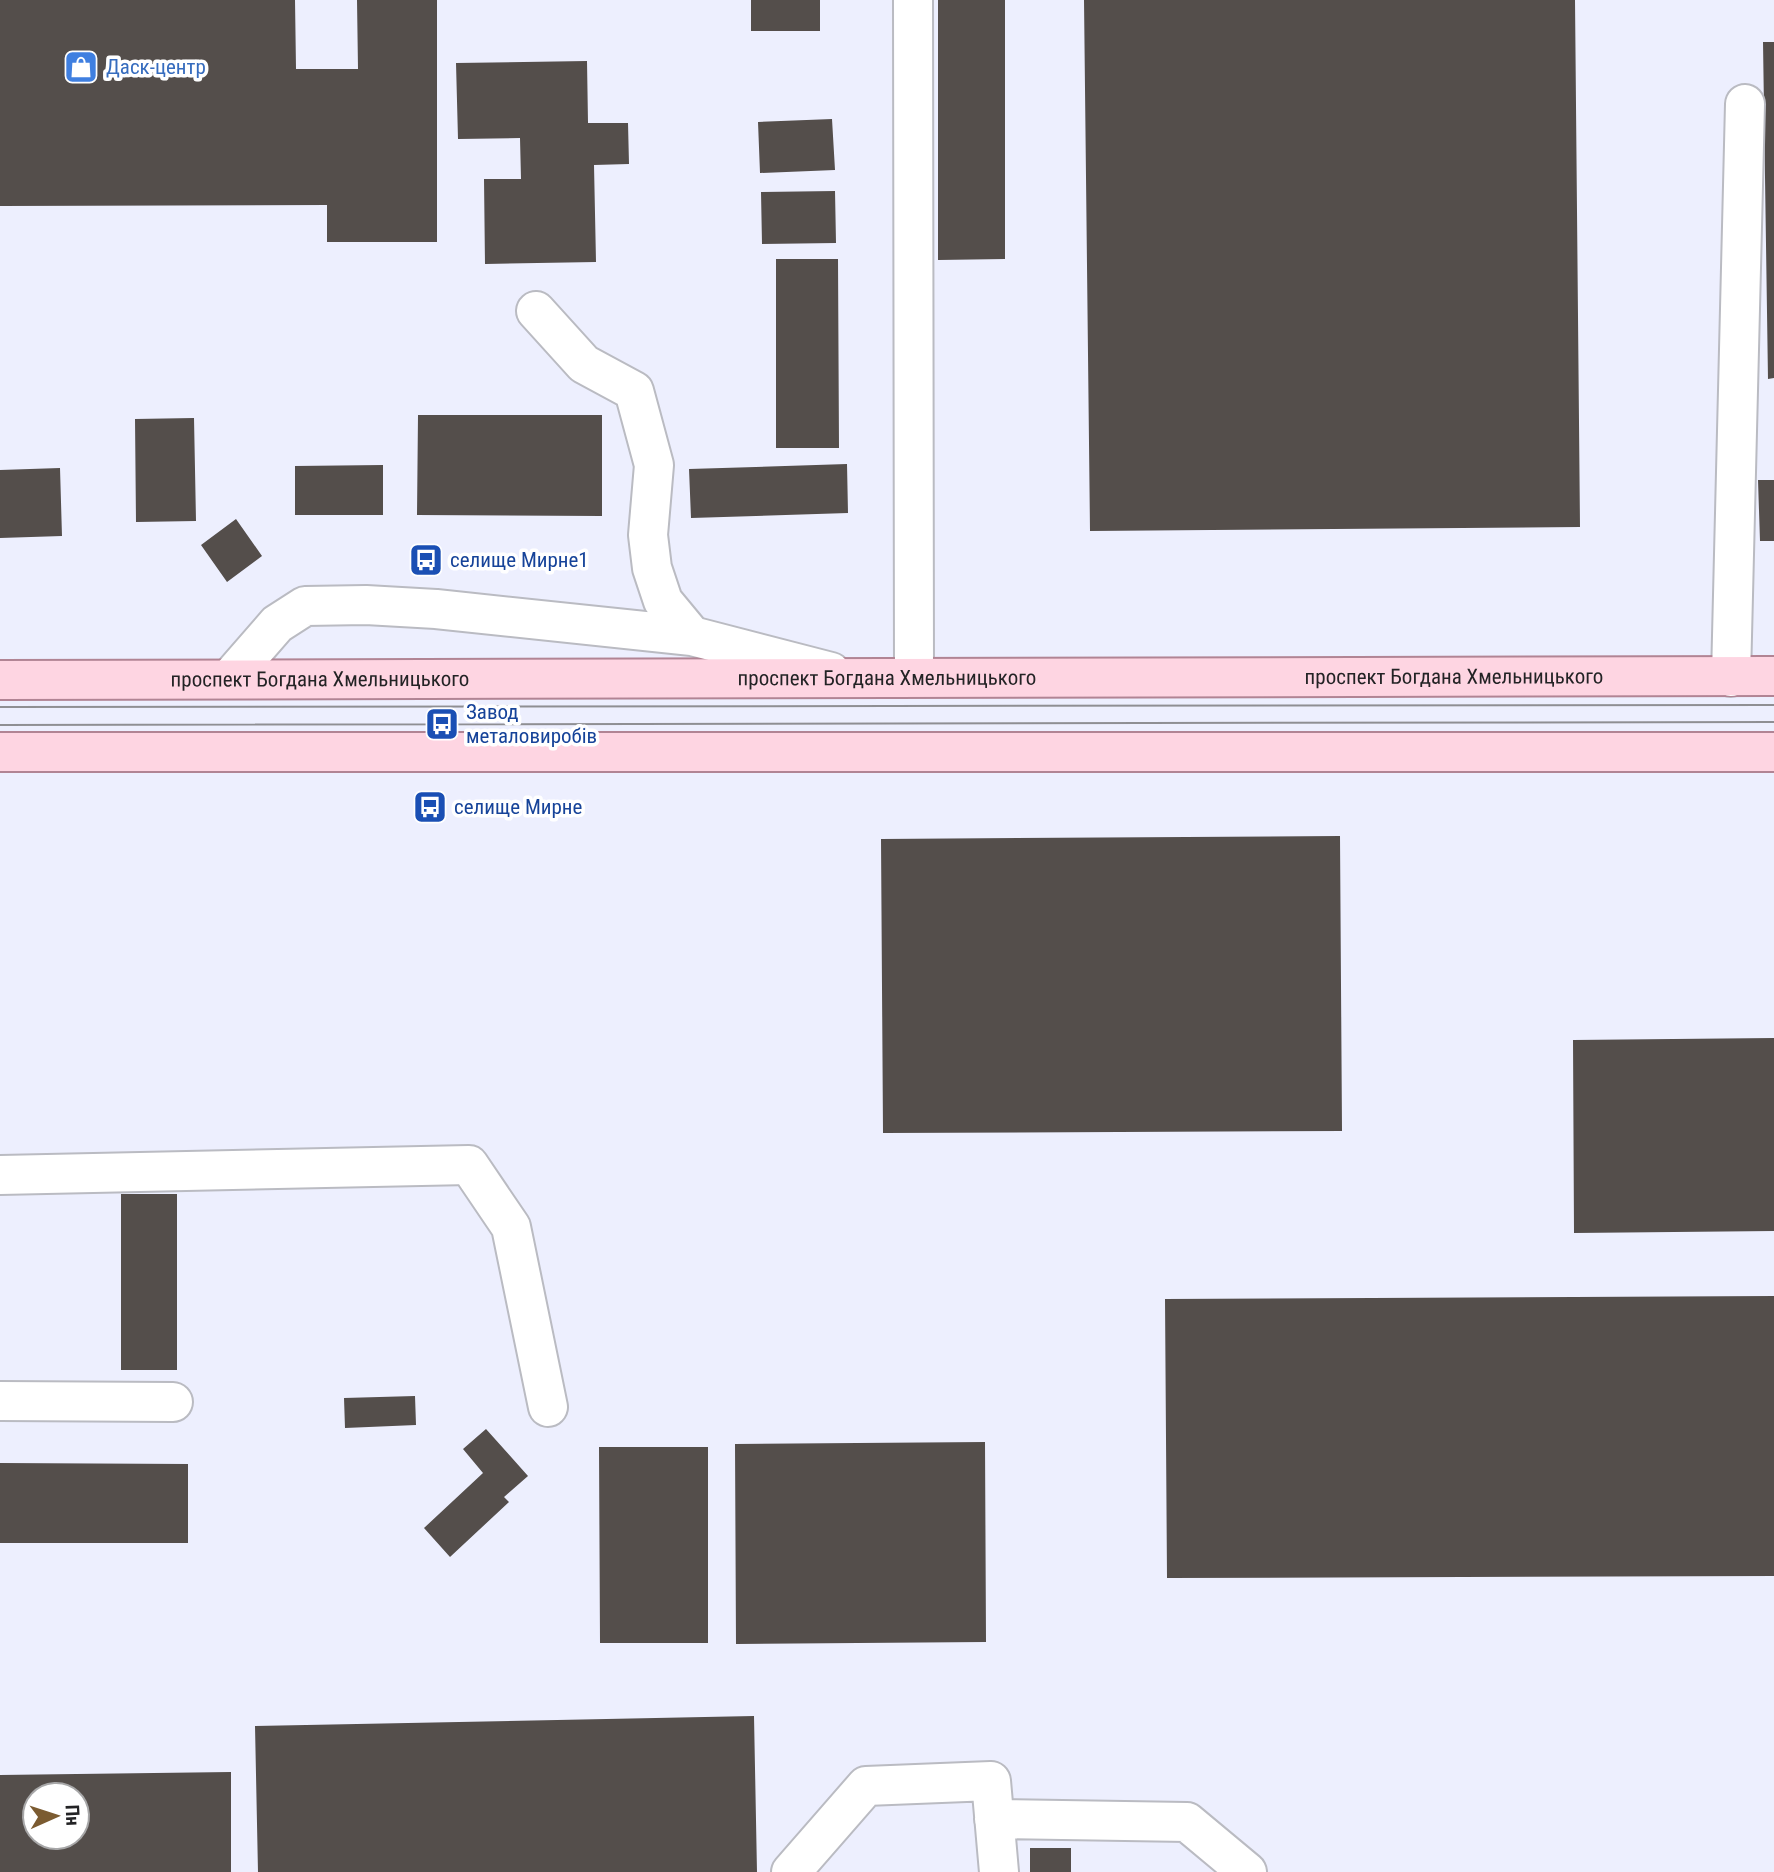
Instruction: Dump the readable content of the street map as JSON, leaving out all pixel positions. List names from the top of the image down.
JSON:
{
  "streets": {
    "main road": ["проспект Богдана Хмельницького"]
  },
  "places": {
    "shop": ["Даск-центр"],
    "bus stop": ["селище Мирне1", "Завод металовиробів", "селище Мирне"]
  },
  "north": "right"
}
